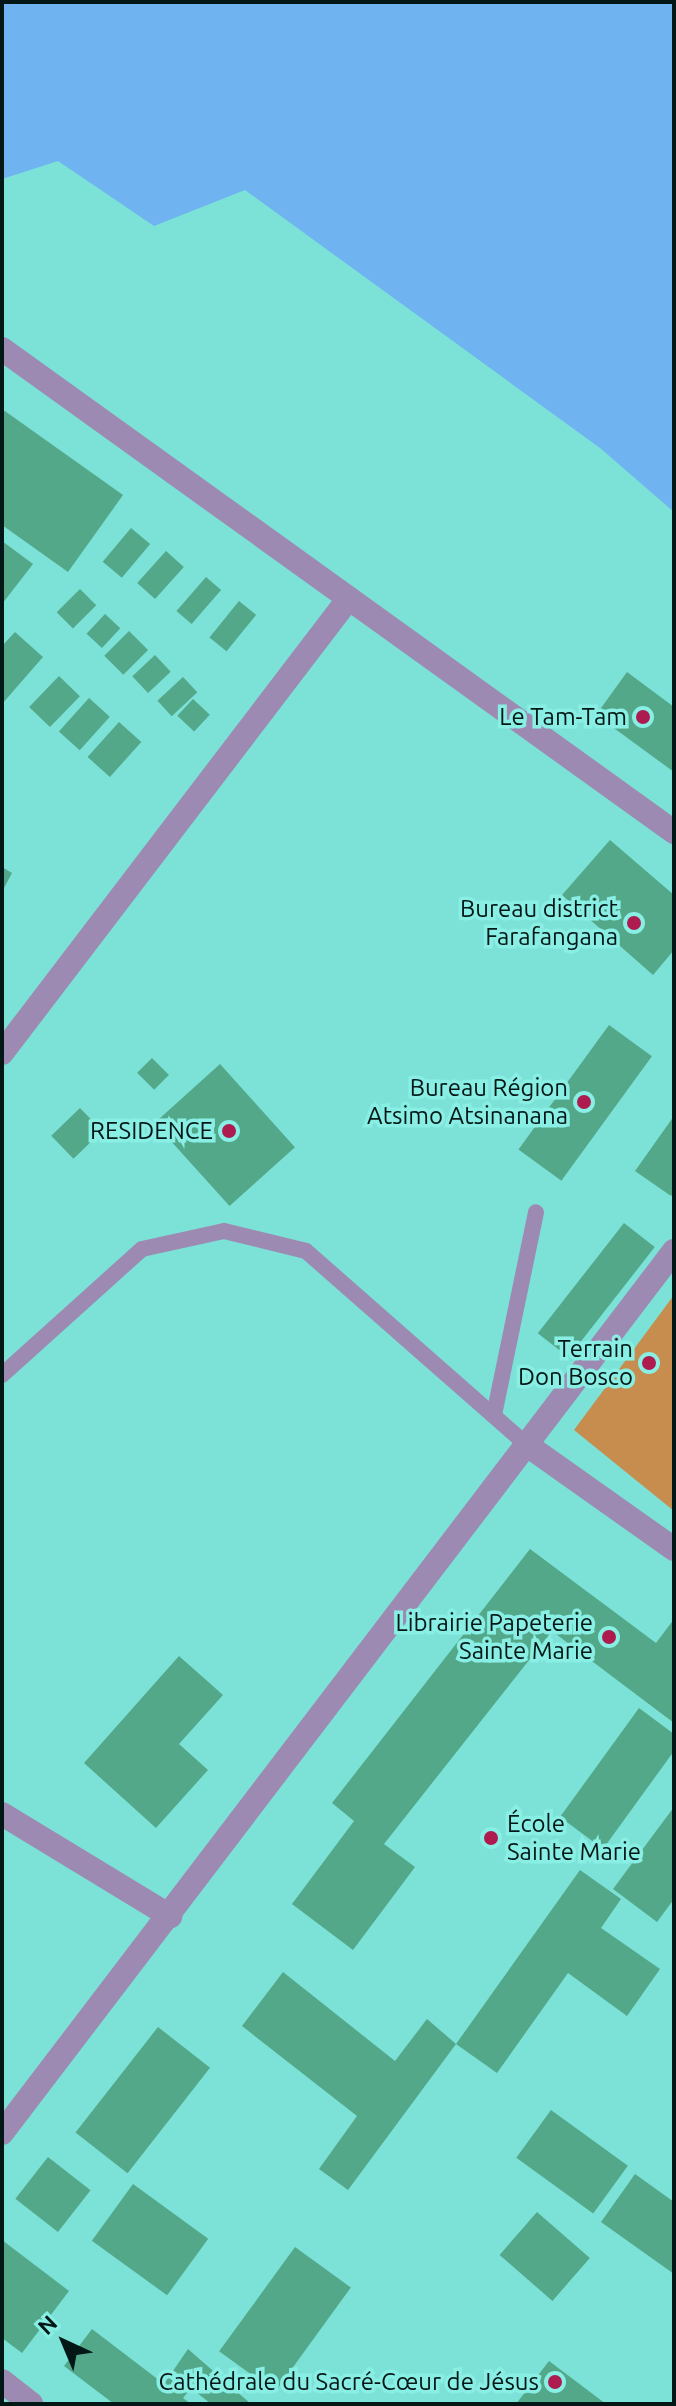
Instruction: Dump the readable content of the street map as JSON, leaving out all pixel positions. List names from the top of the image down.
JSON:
{
  "places": [
    "Le Tam-Tam",
    "Bureau district Farafangana",
    "Bureau Région Atsimo Atsinanana",
    "RESIDENCE",
    "Terrain Don Bosco",
    "Librairie Papeterie Sainte Marie",
    "École Sainte Marie",
    "Cathédrale du Sacré-Cœur de Jésus"
  ],
  "north": "top left"
}
